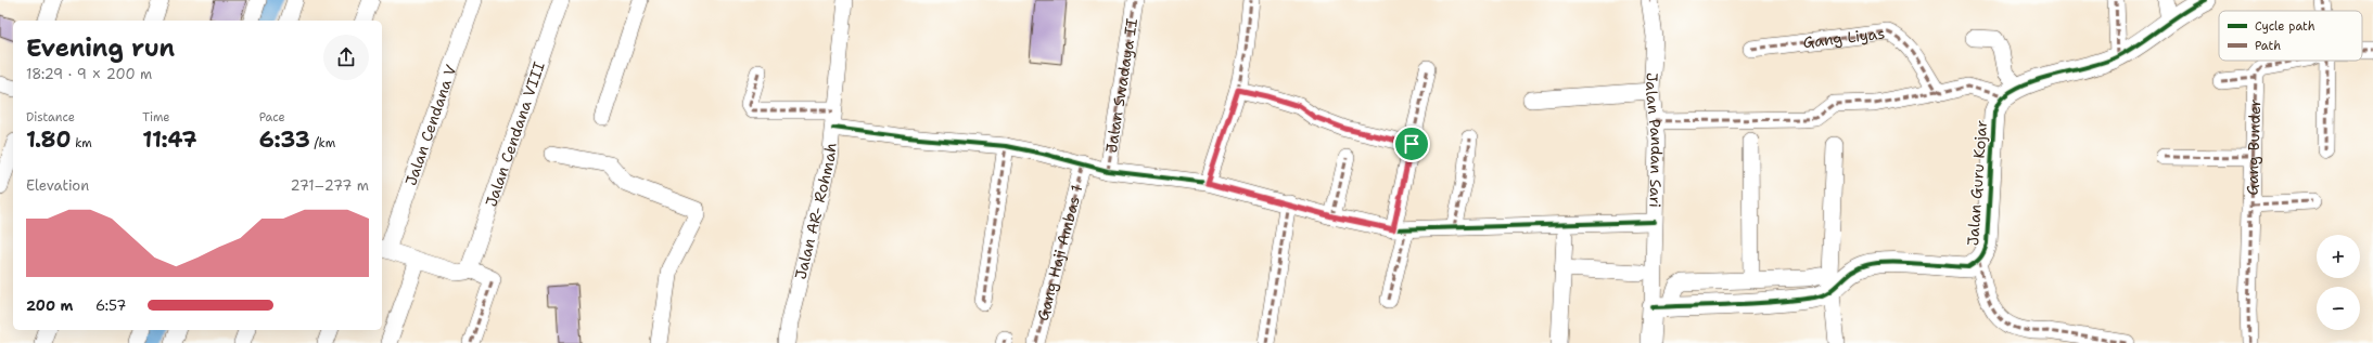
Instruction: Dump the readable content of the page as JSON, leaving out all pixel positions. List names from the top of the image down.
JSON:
{
  "streets": {
    "street": [
      "Gang Liyas",
      "Jalan Swadaya II",
      "Jalan Cendana V",
      "Jalan Cendana VIII",
      "Jalan Pandan Sari",
      "Gang Bunder",
      "Jalan Guru Kojar",
      "Jalan AR- Rohmah",
      "Gang Haji Ambas 1"
    ]
  },
  "legend": ["Cycle path", "Path"],
  "page": {
    "heading": ["Evening run", "18:29 · 9 × 200 m"],
    "stats": [
      ["Distance", "1.80 km"],
      ["Time", "11:47"],
      ["Pace", "6:33 /km"]
    ],
    "chart": ["Elevation", "271–277 m"],
    "map_buttons": ["+", "−"],
    "list": [
      {
        "name": "200 m",
        "note": "6:57"
      }
    ]
  }
}
